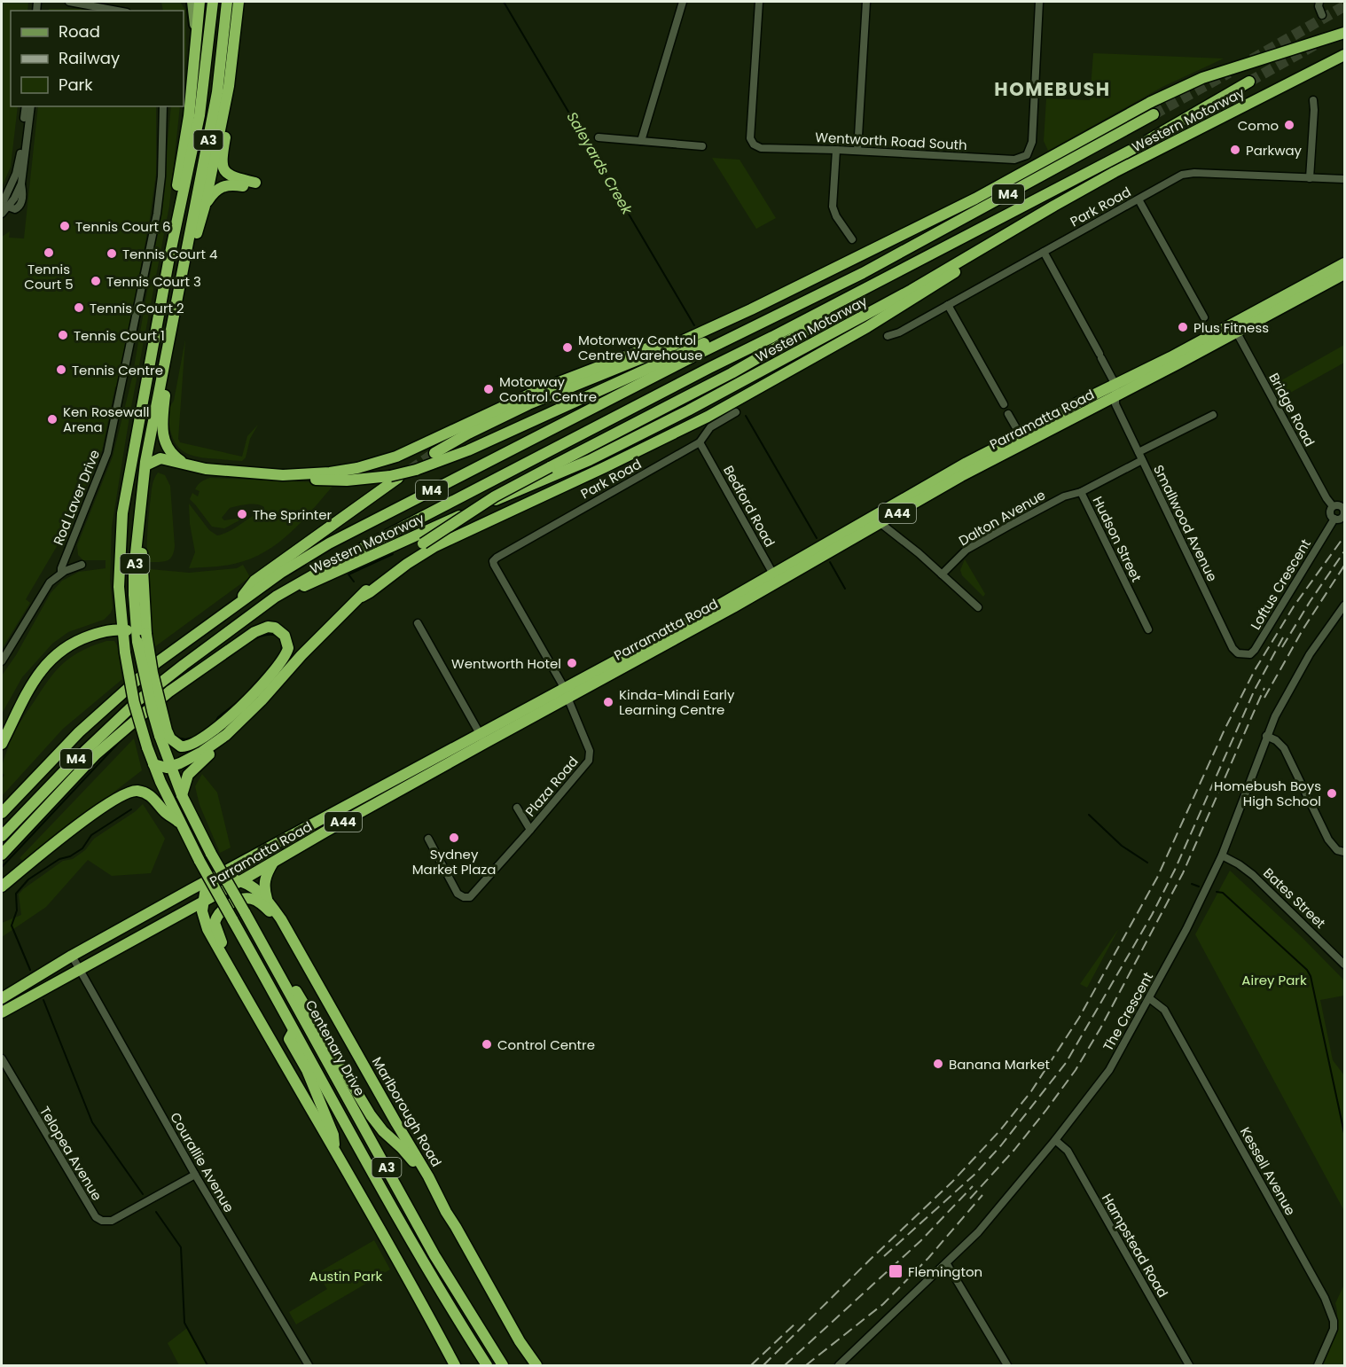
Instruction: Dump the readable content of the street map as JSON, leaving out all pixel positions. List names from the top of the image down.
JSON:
{
  "streets": {
    "highway": [
      "Western Motorway",
      "A3",
      "M4",
      "Parramatta Road",
      "A44",
      "Centenary Drive",
      "Marlborough Road"
    ],
    "street": [
      "Wentworth Road South",
      "Park Road",
      "Bridge Road",
      "Rod Laver Drive",
      "Bedford Road",
      "Dalton Avenue",
      "Smallwood Avenue",
      "Hudson Street",
      "Loftus Crescent",
      "Plaza Road",
      "Bates Street",
      "The Crescent",
      "Telopea Avenue",
      "Courallie Avenue",
      "Kessell Avenue",
      "Hampstead Road"
    ]
  },
  "crossings": [
    ["A3", "Centenary Drive"],
    ["Park Road", "Parramatta Road"],
    ["Park Road", "Bedford Road"],
    ["Park Road", "Plaza Road"],
    ["Bridge Road", "Parramatta Road"],
    ["Bridge Road", "Loftus Crescent"],
    ["Parramatta Road", "Bedford Road"],
    ["Parramatta Road", "Smallwood Avenue"],
    ["Parramatta Road", "Plaza Road"],
    ["Parramatta Road", "Marlborough Road"],
    ["Parramatta Road", "Courallie Avenue"],
    ["Dalton Avenue", "Hudson Street"],
    ["Smallwood Avenue", "Hudson Street"],
    ["Smallwood Avenue", "Loftus Crescent"],
    ["Bates Street", "The Crescent"],
    ["The Crescent", "Kessell Avenue"],
    ["The Crescent", "Hampstead Road"],
    ["Telopea Avenue", "Courallie Avenue"]
  ],
  "districts": ["HOMEBUSH"],
  "water": ["Saleyards Creek"],
  "parks": ["Airey Park", "Austin Park"],
  "places": {
    "other": [
      "Como",
      "Parkway",
      "Tennis Court 6",
      "Tennis Court 5",
      "Tennis Court 4",
      "Tennis Court 3",
      "Tennis Court 2",
      "Plus Fitness",
      "Tennis Court 1",
      "Motorway Control Centre Warehouse",
      "Tennis Centre",
      "Motorway Control Centre",
      "Ken Rosewall Arena",
      "The Sprinter",
      "Wentworth Hotel",
      "Kinda-Mindi Early Learning Centre",
      "Homebush Boys High School",
      "Sydney Market Plaza",
      "Control Centre",
      "Banana Market"
    ],
    "transit": ["Flemington"]
  },
  "legend": ["Road", "Railway", "Park"]
}
